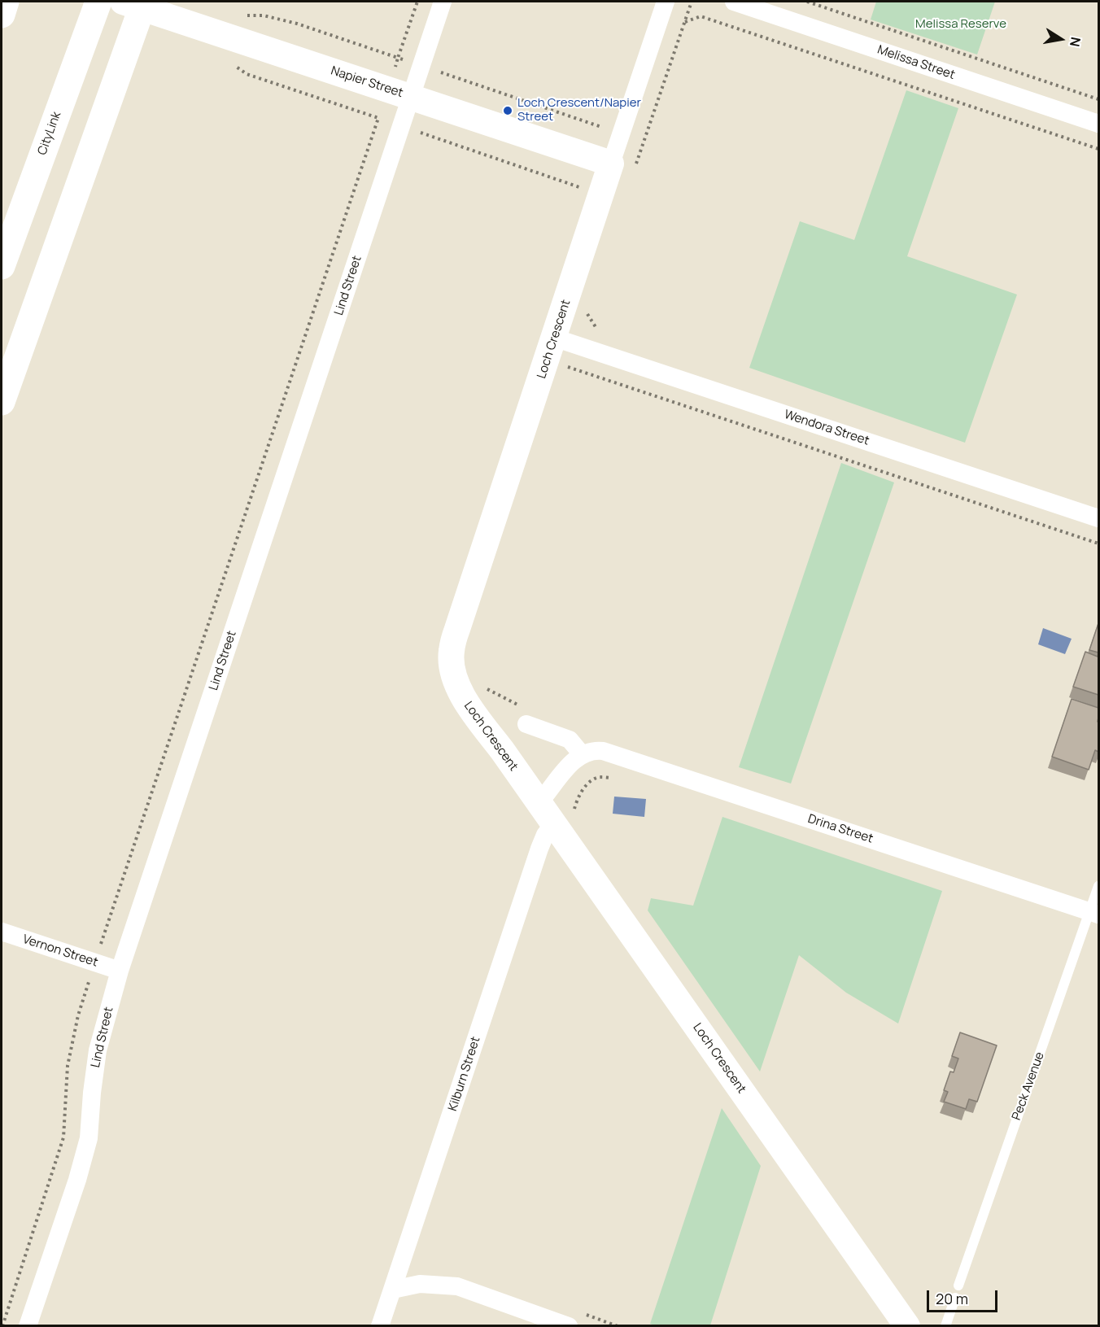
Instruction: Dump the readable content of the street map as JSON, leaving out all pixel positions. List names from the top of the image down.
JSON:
{
  "streets": {
    "highway": ["CityLink"],
    "street": [
      "Melissa Street",
      "Napier Street",
      "Lind Street",
      "Loch Crescent",
      "Wendora Street",
      "Drina Street",
      "Vernon Street",
      "Kilburn Street"
    ],
    "lane": ["Peck Avenue"]
  },
  "crossings": [
    ["Napier Street", "Lind Street"],
    ["Napier Street", "Loch Crescent"],
    ["Lind Street", "Vernon Street"],
    ["Loch Crescent", "Wendora Street"],
    ["Loch Crescent", "Kilburn Street"],
    ["Drina Street", "Peck Avenue"]
  ],
  "parks": ["Melissa Reserve"],
  "places": ["Loch Crescent/Napier Street"],
  "scale_bar": "20 m",
  "north": "right"
}
